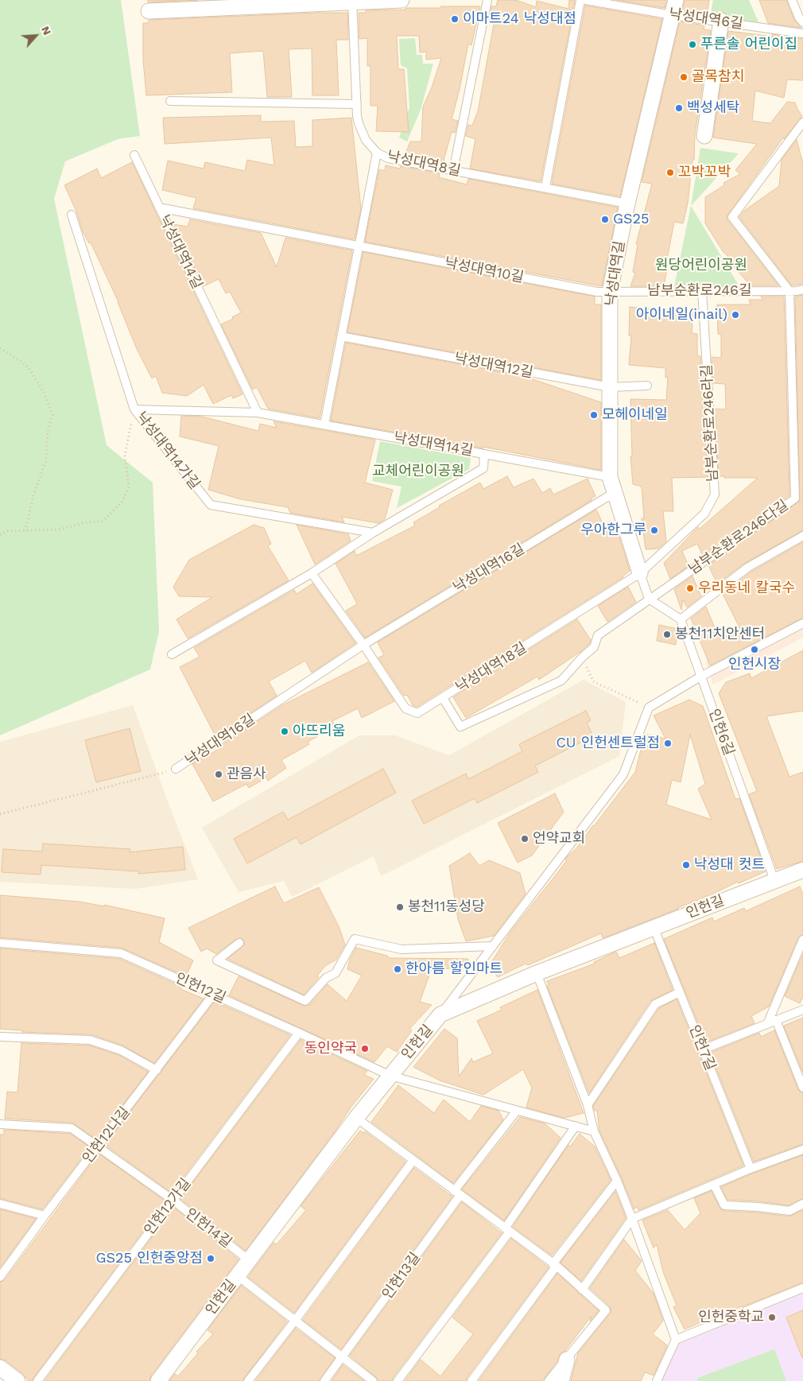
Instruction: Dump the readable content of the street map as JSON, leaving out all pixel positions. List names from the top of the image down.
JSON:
{
  "streets": {
    "street": ["낙성대역길", "인헌길"],
    "lane": [
      "낙성대역6길",
      "낙성대역8길",
      "낙성대역14길",
      "낙성대역10길",
      "남부순환로246길",
      "낙성대역12길",
      "남부순환로246라길",
      "낙성대역14가길",
      "남부순환로246다길",
      "낙성대역16길",
      "낙성대역18길",
      "인헌6길",
      "인헌12길",
      "인헌7길",
      "인헌12나길",
      "인헌12가길",
      "인헌14길",
      "인헌13길"
    ]
  },
  "crossings": [
    ["낙성대역6길", "낙성대역길"],
    ["낙성대역8길", "낙성대역길"],
    ["낙성대역14길", "낙성대역10길"],
    ["낙성대역14길", "낙성대역길"],
    ["낙성대역14길", "낙성대역14가길"],
    ["낙성대역10길", "낙성대역길"],
    ["낙성대역10길", "남부순환로246길"],
    ["낙성대역길", "남부순환로246길"],
    ["낙성대역길", "낙성대역12길"],
    ["낙성대역길", "남부순환로246라길"],
    ["낙성대역길", "낙성대역16길"],
    ["낙성대역길", "낙성대역18길"],
    ["남부순환로246길", "남부순환로246라길"],
    ["남부순환로246길", "남부순환로246다길"],
    ["남부순환로246라길", "낙성대역18길"],
    ["남부순환로246다길", "인헌6길"],
    ["낙성대역16길", "낙성대역18길"],
    ["인헌6길", "인헌길"],
    ["인헌길", "인헌12길"],
    ["인헌길", "인헌7길"],
    ["인헌길", "인헌14길"],
    ["인헌12길", "인헌12나길"],
    ["인헌12길", "인헌12가길"],
    ["인헌12길", "인헌13길"],
    ["인헌12나길", "인헌14길"],
    ["인헌12가길", "인헌14길"]
  ],
  "parks": ["원당어린이공원", "교체어린이공원"],
  "places": [
    "이마트24 낙성대점",
    "푸른솔 어린이집",
    "골목참치",
    "백성세탁",
    "꼬박꼬박",
    "GS25",
    "아이네일(inail)",
    "모헤이네일",
    "우아한그루",
    "우리동네 칼국수",
    "봉천11치안센터",
    "인헌시장",
    "아뜨리움",
    "CU 인헌센트럴점",
    "관음사",
    "언약교회",
    "낙성대 컷트",
    "봉천11동성당",
    "한아름 할인마트",
    "동인약국",
    "GS25 인헌중앙점",
    "인헌중학교"
  ],
  "north": "top right"
}
